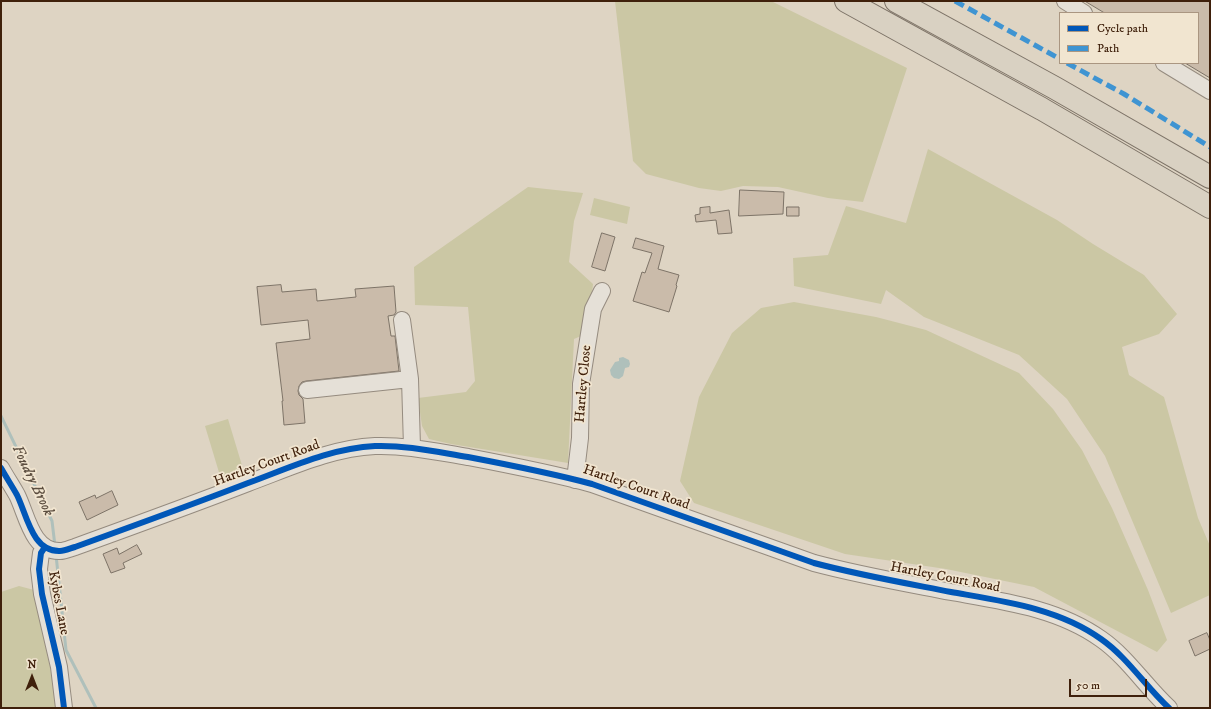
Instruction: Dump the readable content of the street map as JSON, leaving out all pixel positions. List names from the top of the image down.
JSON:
{
  "streets": {
    "street": ["Hartley Close", "Hartley Court Road", "Kybes Lane"]
  },
  "crossings": [
    ["Hartley Close", "Hartley Court Road"],
    ["Hartley Court Road", "Kybes Lane"]
  ],
  "water": ["Foudry Brook"],
  "legend": ["Cycle path", "Path"],
  "scale_bar": "50 m",
  "north": "top"
}
